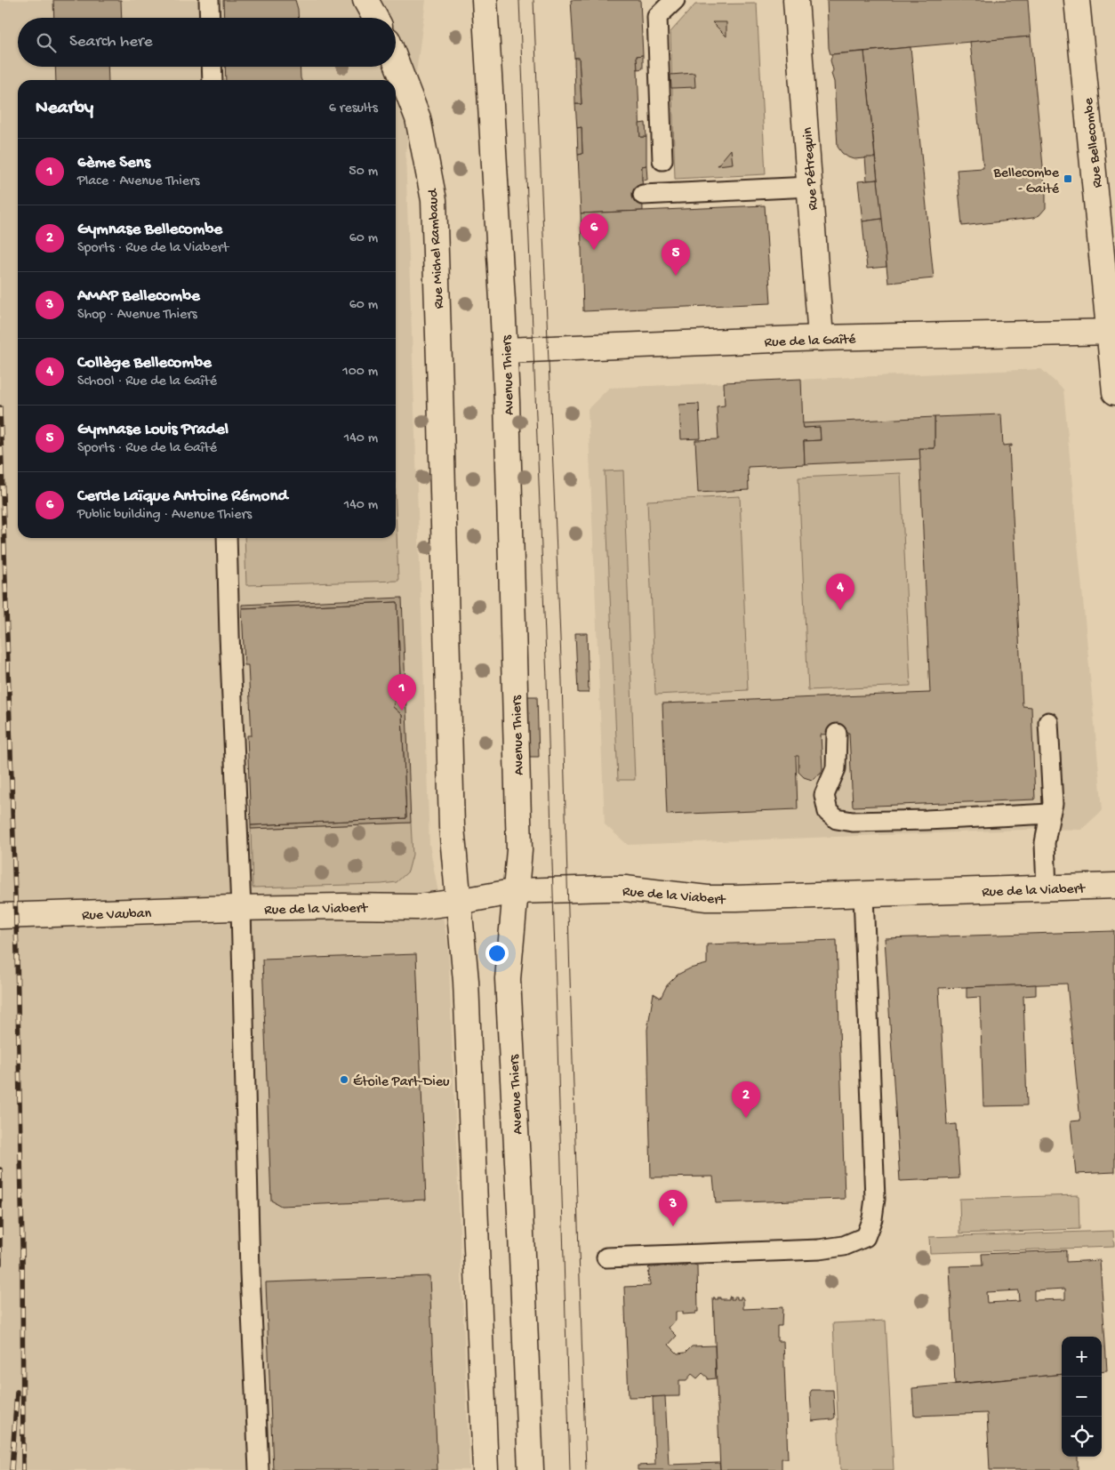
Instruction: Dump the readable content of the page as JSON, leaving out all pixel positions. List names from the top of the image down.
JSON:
{
  "streets": {
    "main road": [
      "Rue Bellecombe",
      "Rue Pétrequin",
      "Rue Michel Rambaud",
      "Rue de la Gaîté",
      "Avenue Thiers",
      "Rue de la Viabert",
      "Rue Vauban"
    ]
  },
  "crossings": [
    ["Rue Bellecombe", "Rue de la Gaîté"],
    ["Rue Pétrequin", "Rue de la Gaîté"],
    ["Rue Michel Rambaud", "Rue de la Viabert"],
    ["Rue de la Gaîté", "Avenue Thiers"],
    ["Avenue Thiers", "Rue de la Viabert"],
    ["Rue de la Viabert", "Rue Vauban"]
  ],
  "places": {
    "transit": ["Bellecombe - Gaité"],
    "other": ["Étoile Part-Dieu"]
  },
  "page": {
    "search": "Search here",
    "heading": ["Nearby", "6 results"],
    "list": [
      {
        "mark": "1",
        "name": "6ème Sens",
        "note": "Place · Avenue Thiers",
        "value": "50 m"
      },
      {
        "mark": "2",
        "name": "Gymnase Bellecombe",
        "note": "Sports · Rue de la Viabert",
        "value": "60 m"
      },
      {
        "mark": "3",
        "name": "AMAP Bellecombe",
        "note": "Shop · Avenue Thiers",
        "value": "60 m"
      },
      {
        "mark": "4",
        "name": "Collège Bellecombe",
        "note": "School · Rue de la Gaîté",
        "value": "100 m"
      },
      {
        "mark": "5",
        "name": "Gymnase Louis Pradel",
        "note": "Sports · Rue de la Gaîté",
        "value": "140 m"
      },
      {
        "mark": "6",
        "name": "Cercle Laïque Antoine Rémond",
        "note": "Public building · Avenue Thiers",
        "value": "140 m"
      }
    ],
    "pins": [
      "6",
      "5",
      "4",
      "1",
      "2",
      "3"
    ],
    "map_buttons": ["+", "−"]
  }
}
